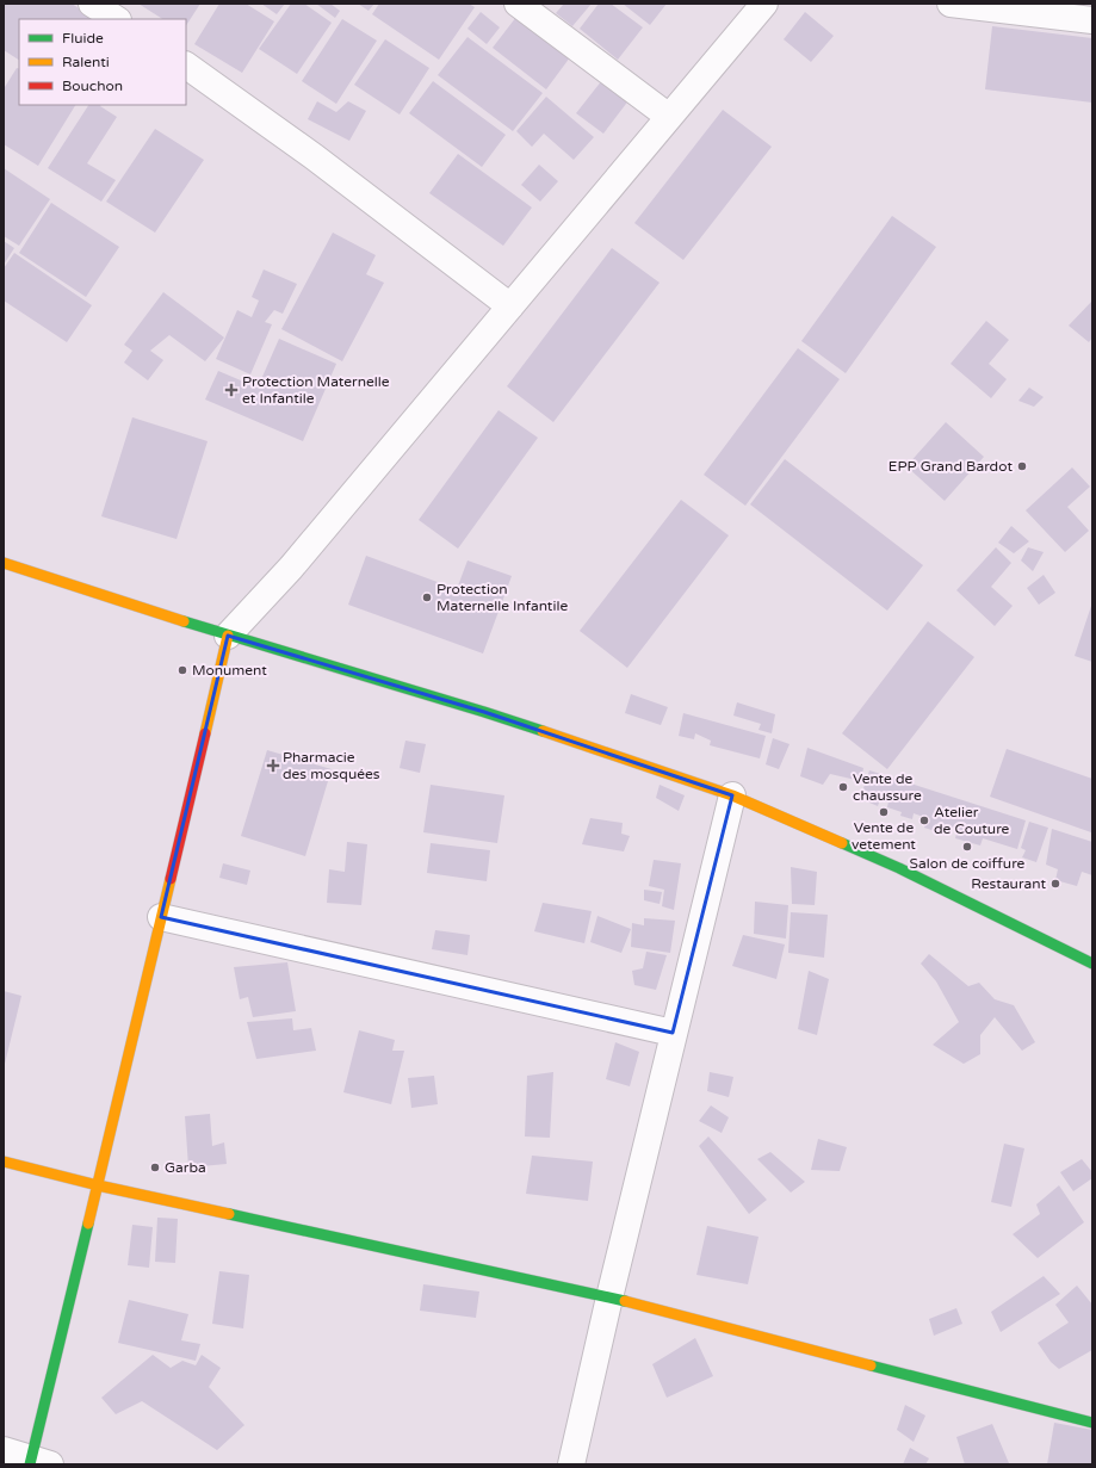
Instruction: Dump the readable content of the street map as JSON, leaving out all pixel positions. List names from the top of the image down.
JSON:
{
  "places": {
    "health": ["Protection Maternelle et Infantile", "Pharmacie des mosquées"],
    "other": [
      "EPP Grand Bardot",
      "Protection Maternelle Infantile",
      "Monument",
      "Vente de chaussure",
      "Vente de vetement",
      "Atelier de Couture",
      "Salon de coiffure",
      "Restaurant",
      "Garba"
    ]
  },
  "legend": ["Fluide", "Ralenti", "Bouchon"]
}
